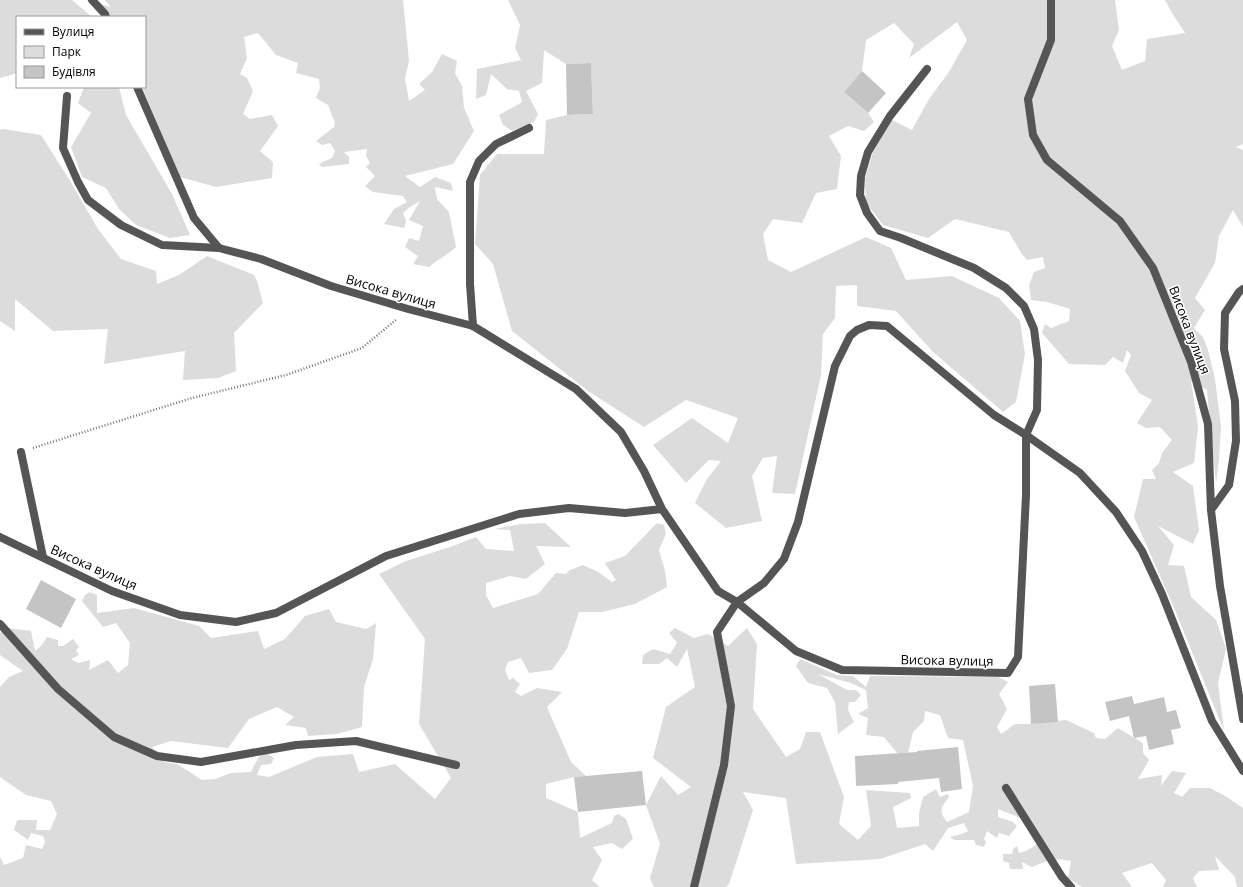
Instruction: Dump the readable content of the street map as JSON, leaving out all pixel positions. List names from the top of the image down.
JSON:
{
  "streets": {
    "street": ["Висока вулиця"]
  },
  "legend": ["Вулиця", "Парк", "Будівля"]
}
